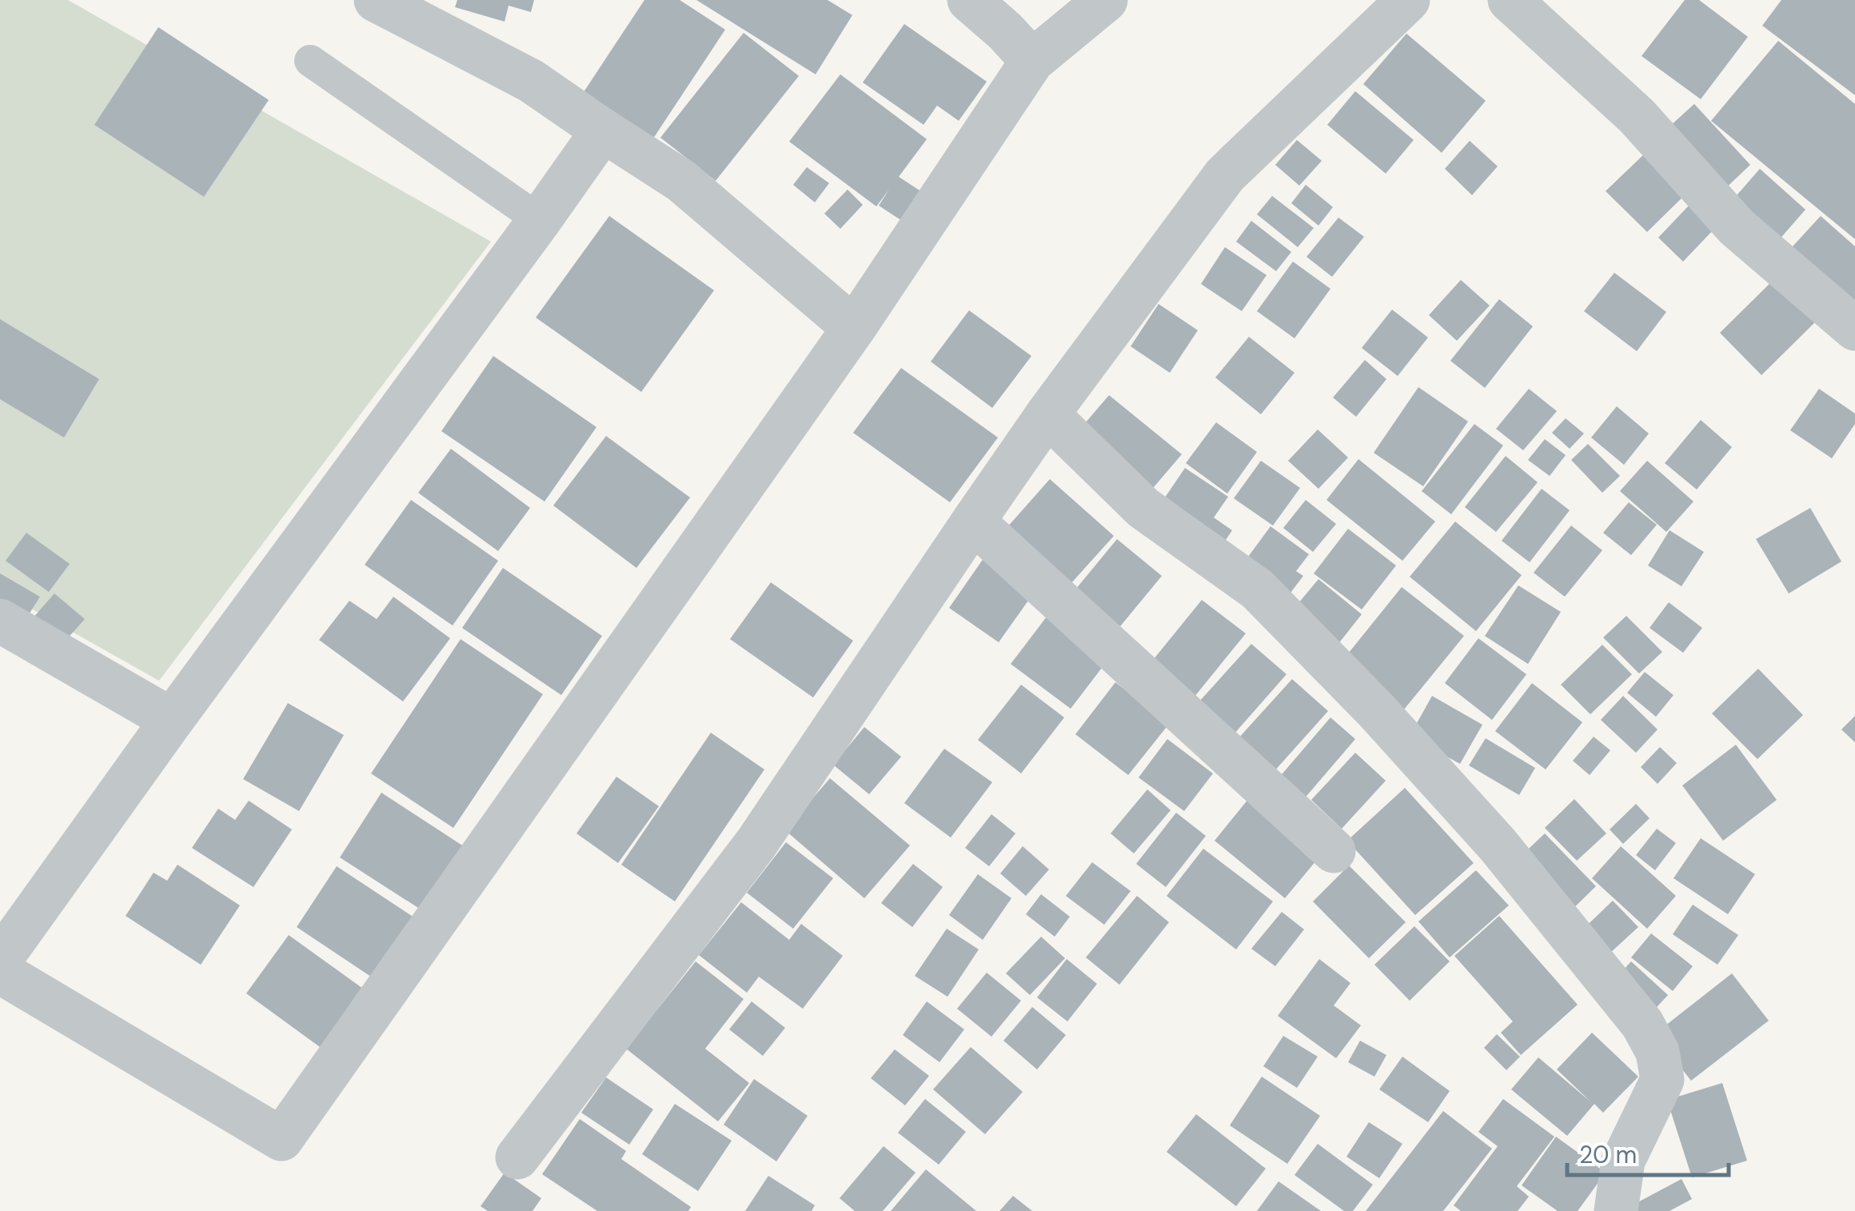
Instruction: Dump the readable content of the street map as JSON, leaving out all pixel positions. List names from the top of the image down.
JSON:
{
  "scale_bar": "20 m"
}
